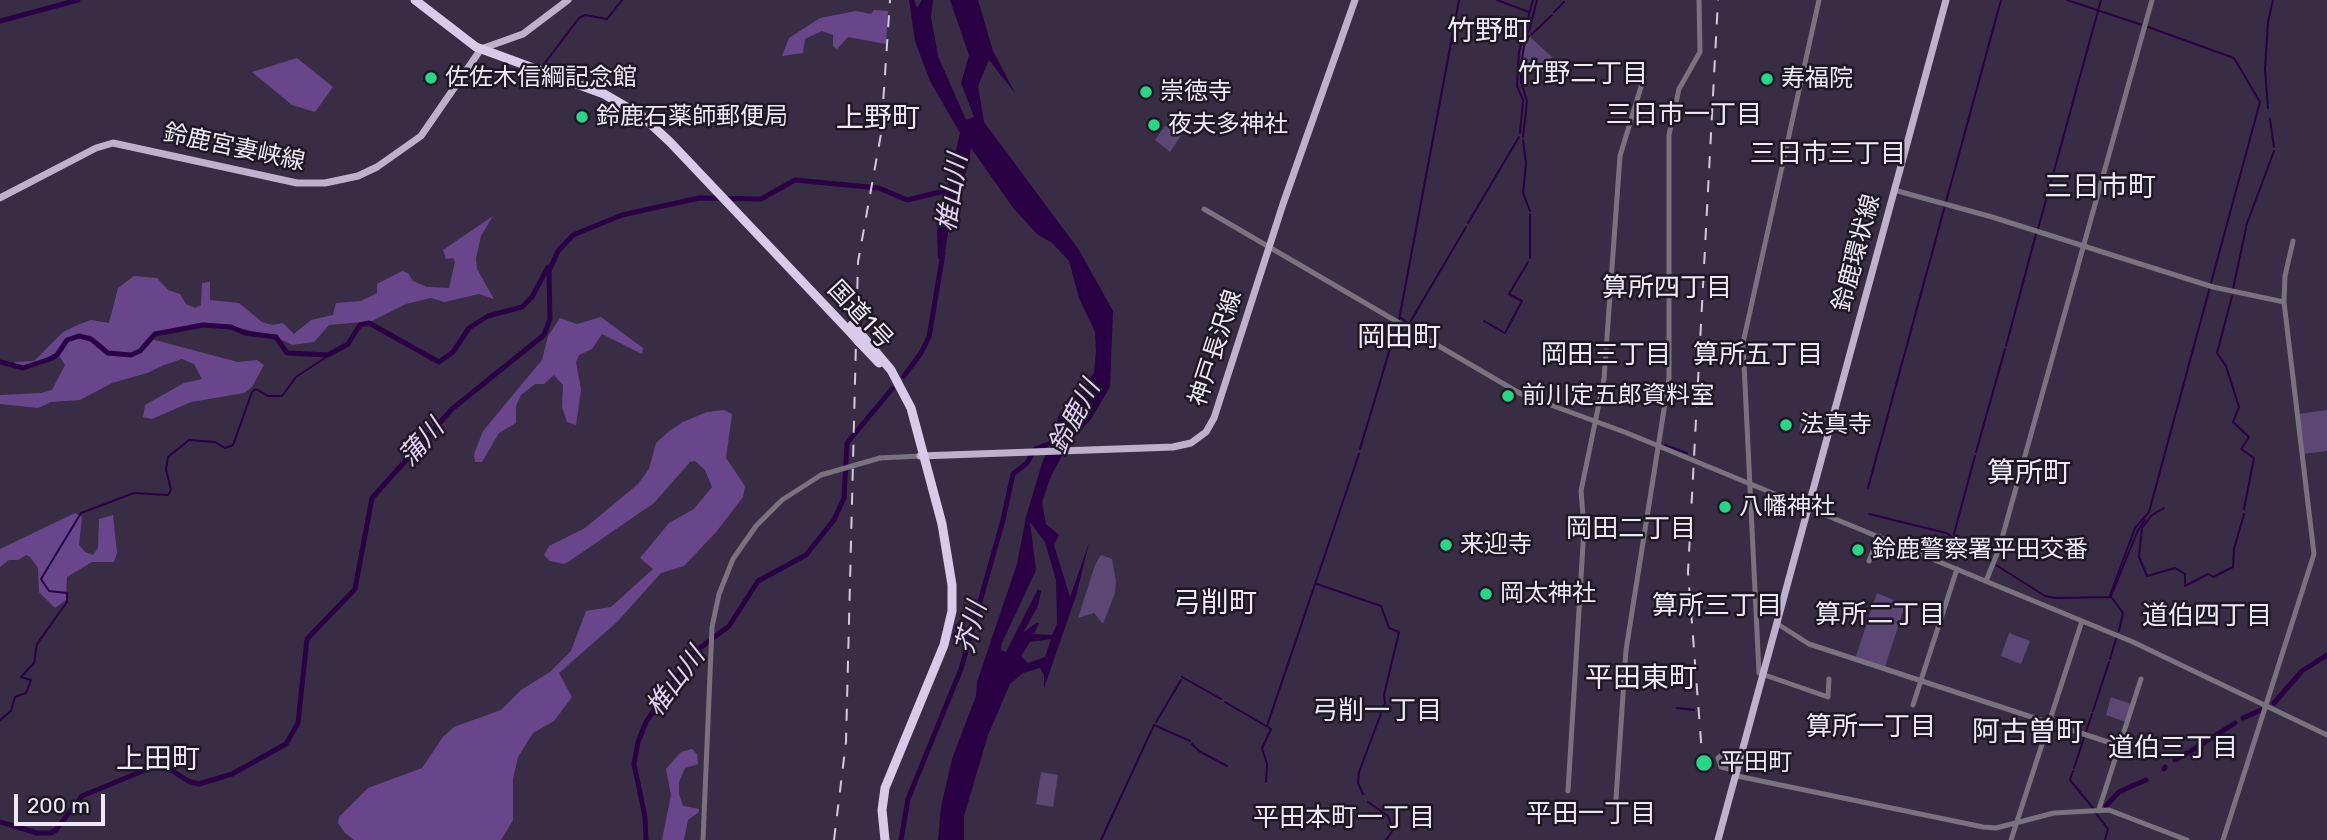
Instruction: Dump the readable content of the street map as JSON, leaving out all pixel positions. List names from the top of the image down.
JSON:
{
  "streets": {
    "highway": ["国道1号"],
    "main road": ["鈴鹿宮妻峡線", "鈴鹿環状線", "神戸長沢線"]
  },
  "crossings": [
    ["鈴鹿宮妻峡線", "国道1号"],
    ["国道1号", "神戸長沢線"]
  ],
  "districts": [
    "竹野町",
    "竹野二丁目",
    "三日市一丁目",
    "上野町",
    "三日市三丁目",
    "三日市町",
    "算所四丁目",
    "岡田町",
    "岡田三丁目",
    "算所五丁目",
    "算所町",
    "岡田二丁目",
    "弓削町",
    "算所三丁目",
    "算所二丁目",
    "道伯四丁目",
    "平田東町",
    "弓削一丁目",
    "算所一丁目",
    "阿古曽町",
    "道伯三丁目",
    "上田町",
    "平田一丁目",
    "平田本町一丁目"
  ],
  "water": [
    "椎山川",
    "鈴鹿川",
    "蒲川",
    "芥川"
  ],
  "places": [
    "佐佐木信綱記念館",
    "寿福院",
    "崇徳寺",
    "鈴鹿石薬師郵便局",
    "夜夫多神社",
    "前川定五郎資料室",
    "法真寺",
    "八幡神社",
    "来迎寺",
    "鈴鹿警察署平田交番",
    "岡太神社",
    "平田町"
  ],
  "scale_bar": "200 m"
}
